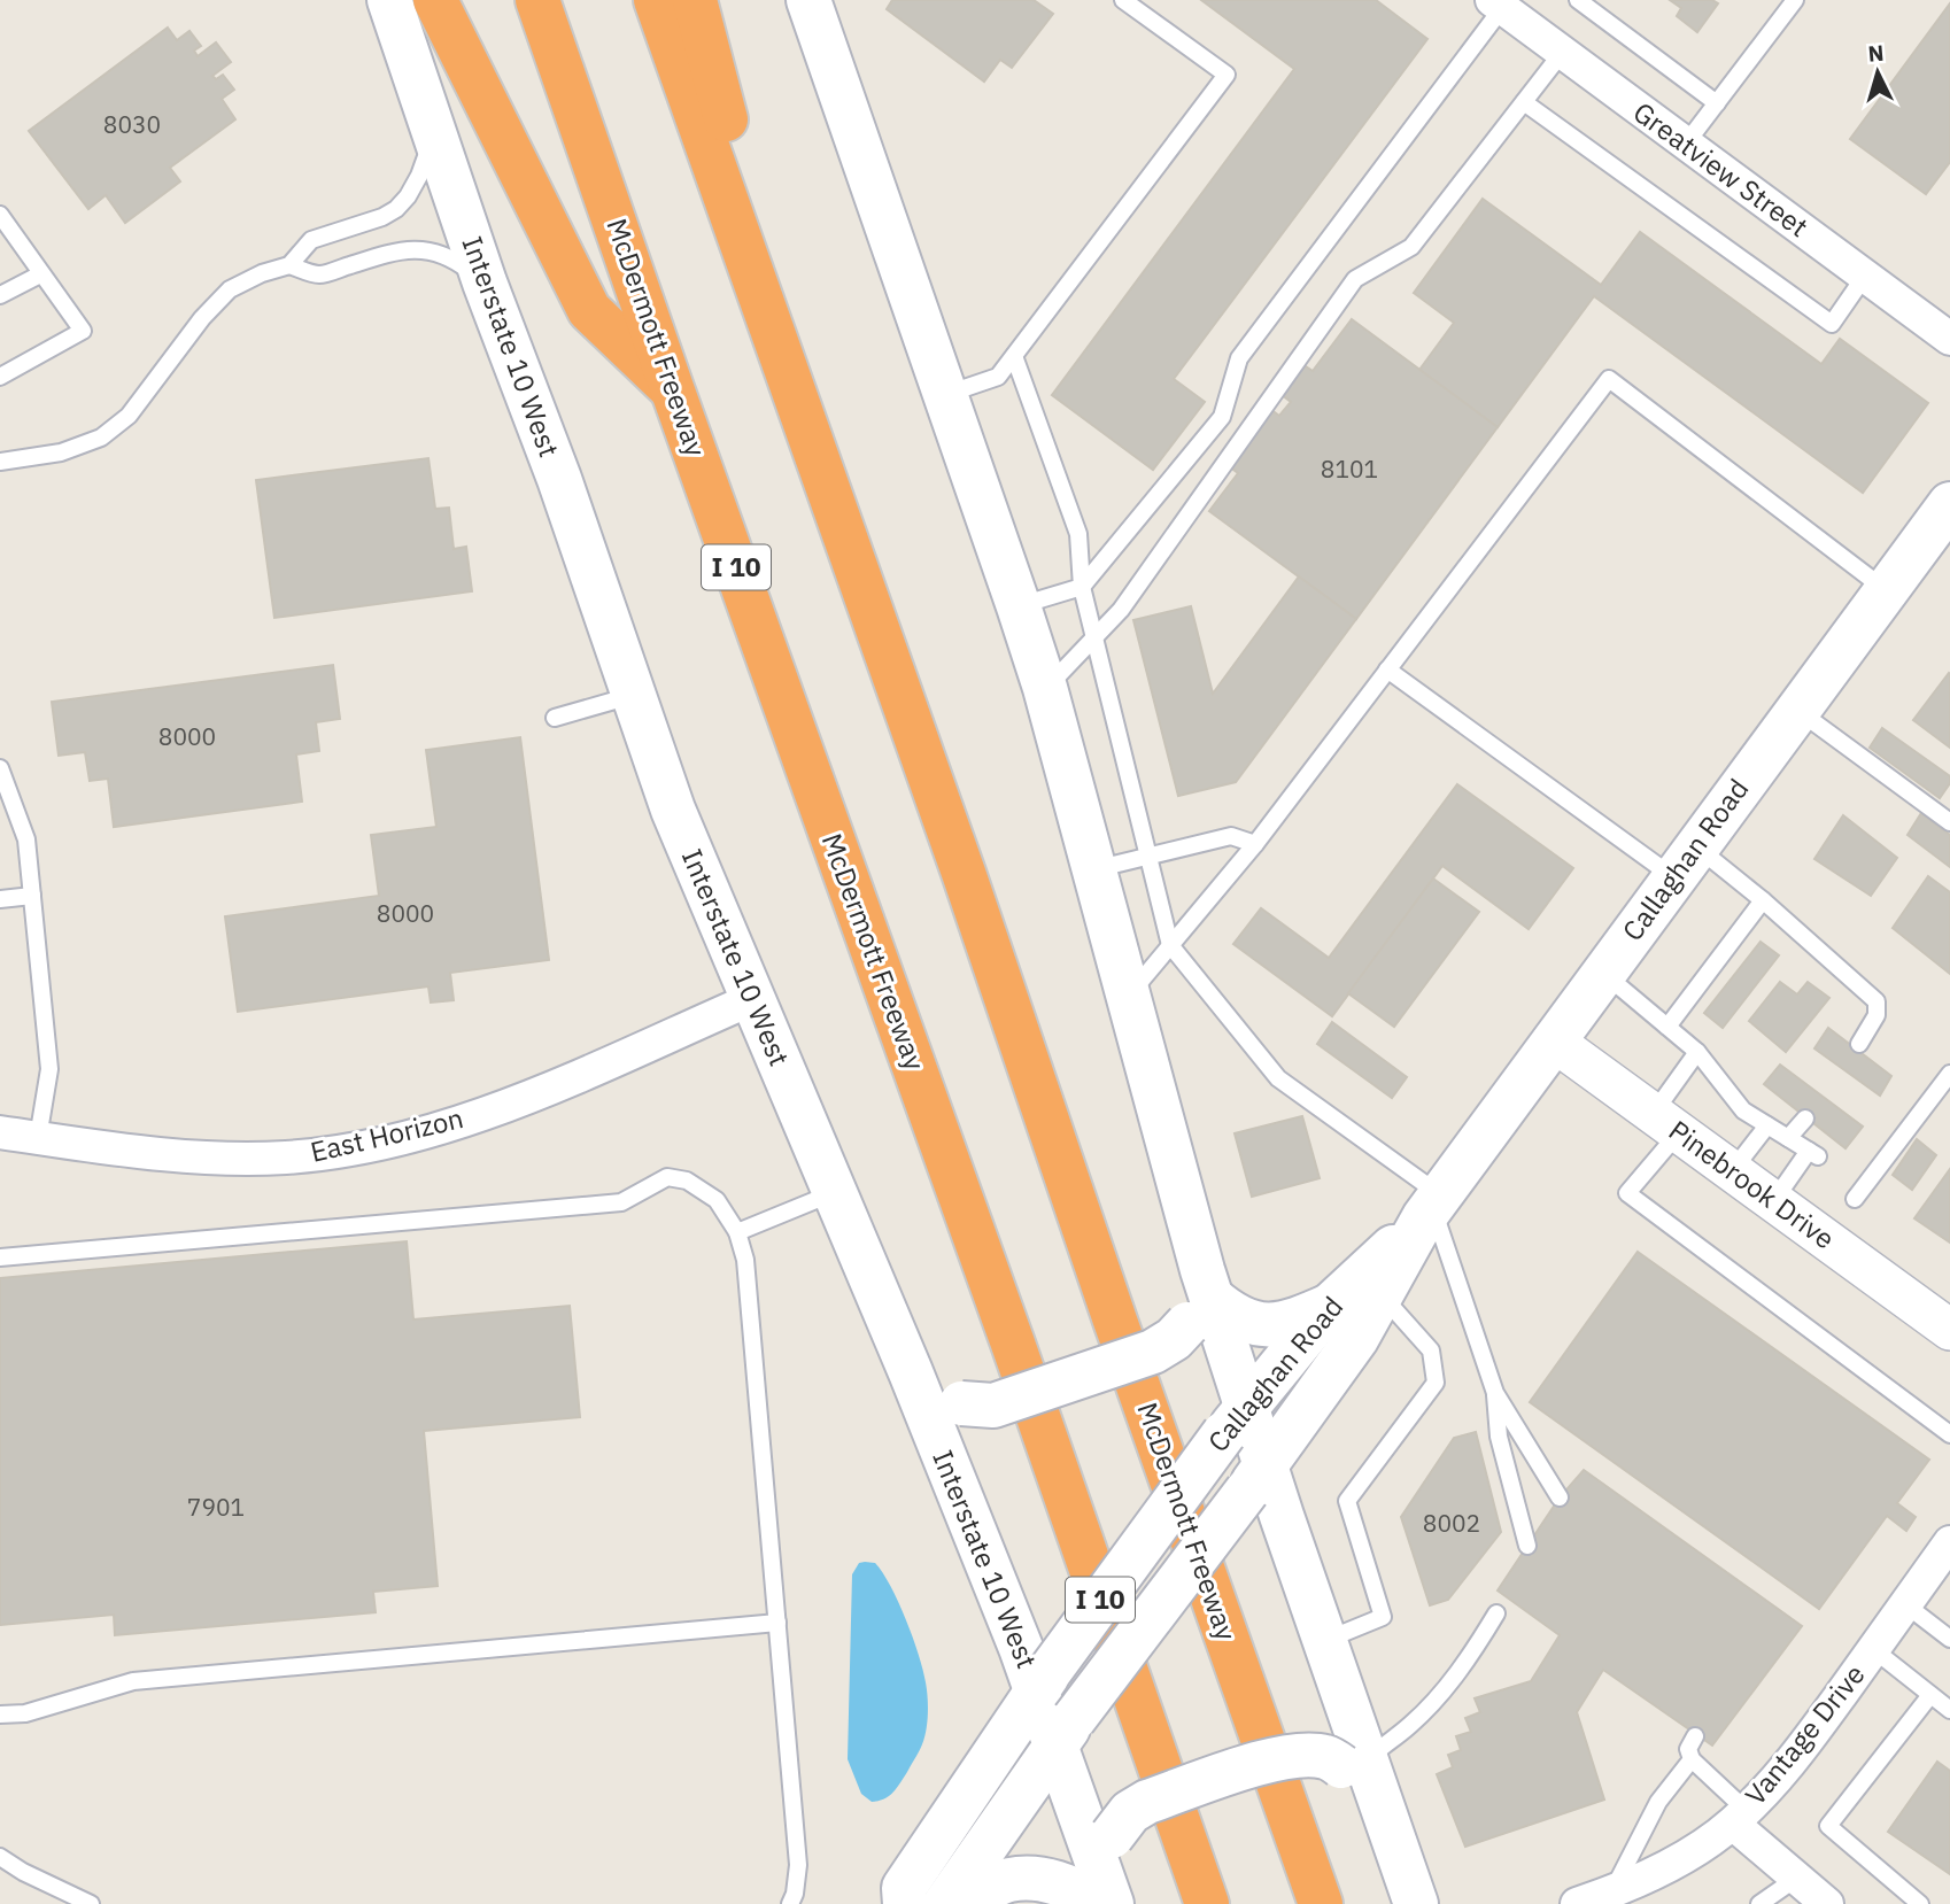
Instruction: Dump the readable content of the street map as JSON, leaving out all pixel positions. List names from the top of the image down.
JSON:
{
  "streets": {
    "highway": ["McDermott Freeway", "I 10"],
    "main road": ["Interstate 10 West", "Callaghan Road"],
    "street": [
      "Greatview Street",
      "East Horizon",
      "Pinebrook Drive",
      "Vantage Drive"
    ]
  },
  "crossings": [
    ["Interstate 10 West", "Callaghan Road"],
    ["Interstate 10 West", "East Horizon"],
    ["Callaghan Road", "Pinebrook Drive"]
  ],
  "house_numbers": [
    "8030",
    "8101",
    "8000",
    "8000",
    "7901",
    "8002"
  ],
  "north": "top"
}
